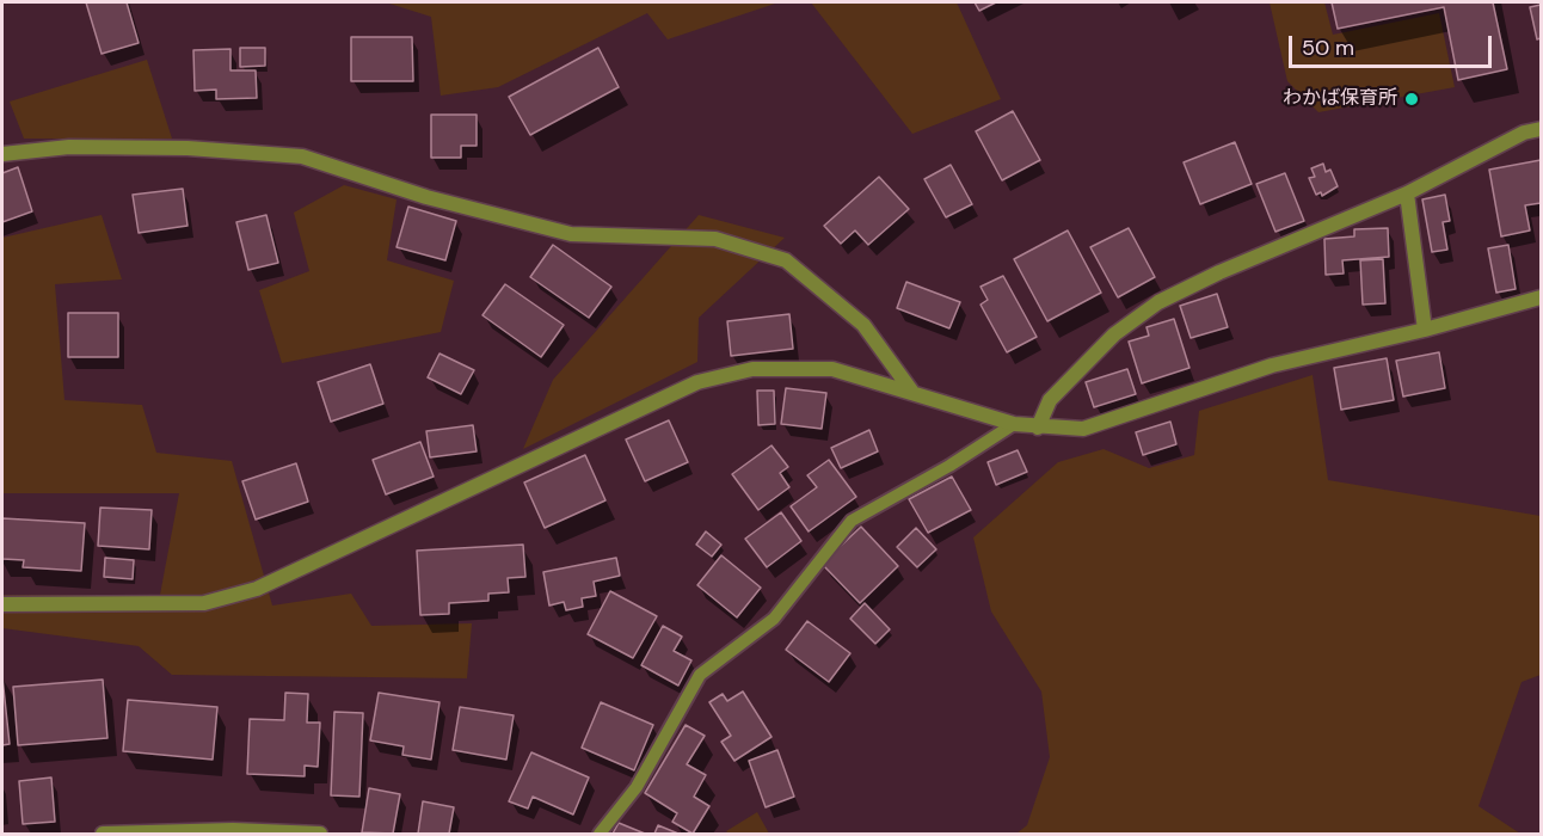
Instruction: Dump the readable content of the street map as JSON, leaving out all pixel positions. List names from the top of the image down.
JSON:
{
  "places": ["わかば保育所"],
  "scale_bar": "50 m"
}
